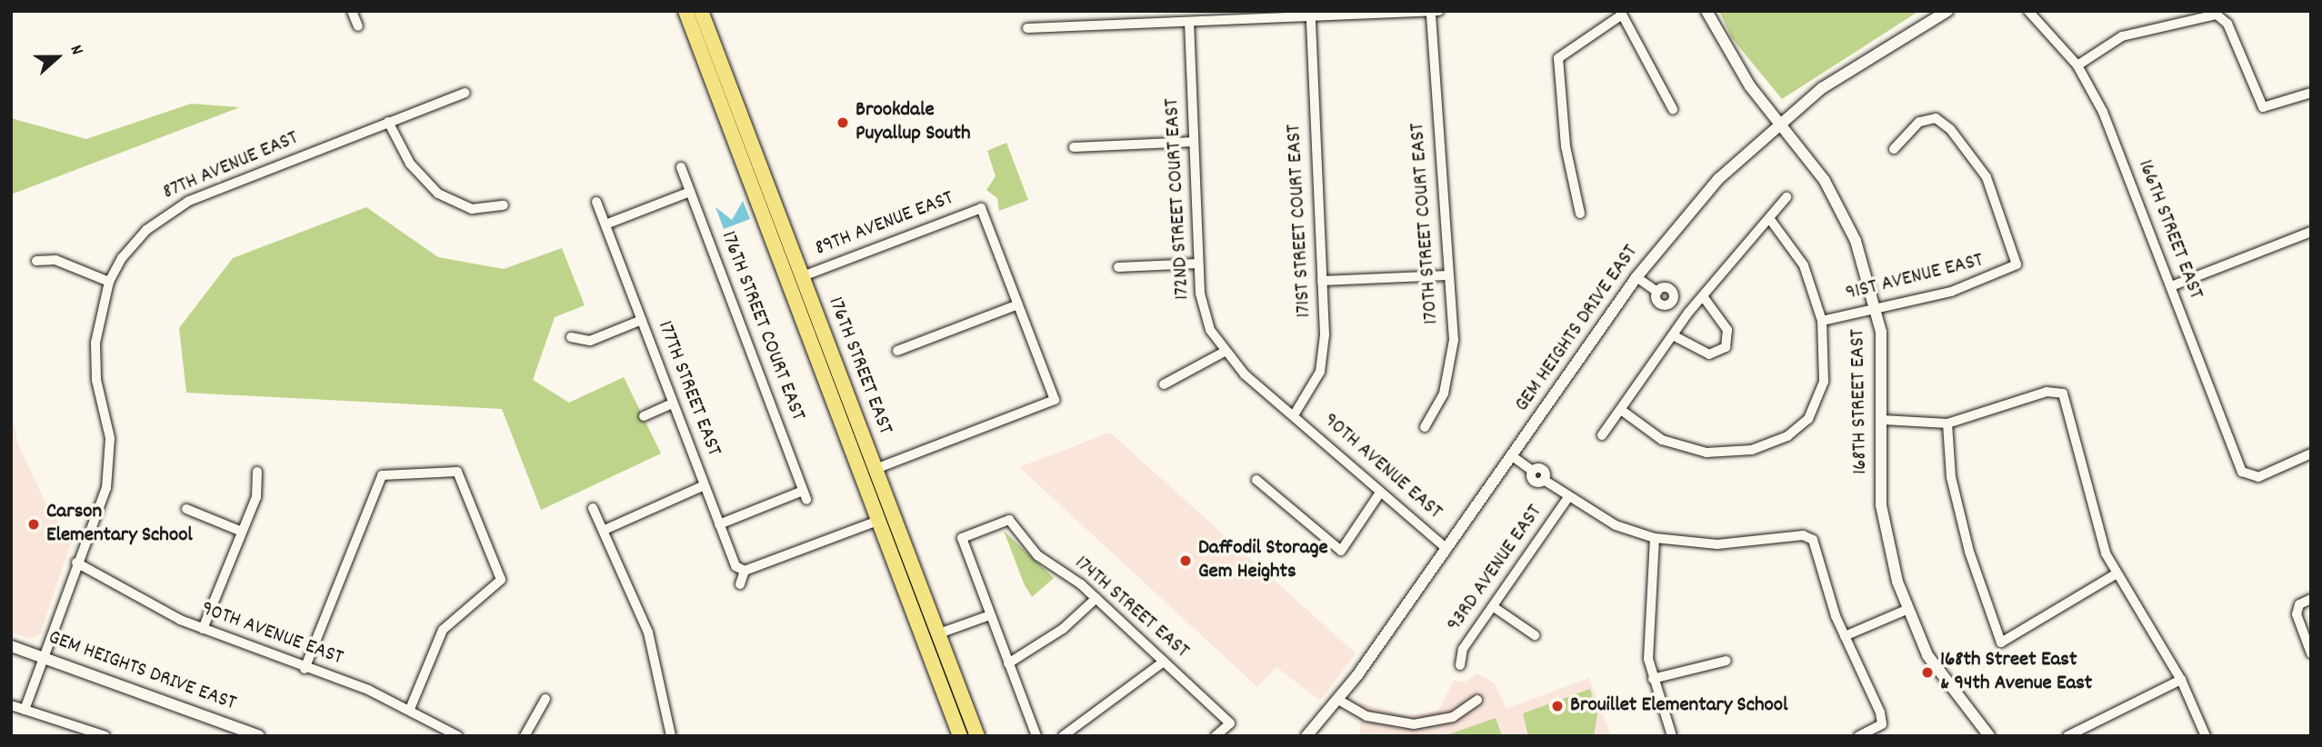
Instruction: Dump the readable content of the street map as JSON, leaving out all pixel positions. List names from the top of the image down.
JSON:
{
  "streets": {
    "main road": ["176TH STREET EAST"],
    "street": [
      "87TH AVENUE EAST",
      "172ND STREET COURT EAST",
      "171ST STREET COURT EAST",
      "170TH STREET COURT EAST",
      "89TH AVENUE EAST",
      "166TH STREET EAST",
      "91ST AVENUE EAST",
      "176TH STREET COURT EAST",
      "GEM HEIGHTS DRIVE EAST",
      "177TH STREET EAST",
      "168TH STREET EAST",
      "90TH AVENUE EAST",
      "93RD AVENUE EAST",
      "174TH STREET EAST"
    ]
  },
  "crossings": [
    ["172ND STREET COURT EAST", "171ST STREET COURT EAST"],
    ["172ND STREET COURT EAST", "90TH AVENUE EAST"],
    ["171ST STREET COURT EAST", "90TH AVENUE EAST"],
    ["89TH AVENUE EAST", "176TH STREET EAST"],
    ["91ST AVENUE EAST", "168TH STREET EAST"],
    ["176TH STREET COURT EAST", "177TH STREET EAST"],
    ["GEM HEIGHTS DRIVE EAST", "168TH STREET EAST"],
    ["GEM HEIGHTS DRIVE EAST", "90TH AVENUE EAST"]
  ],
  "places": [
    "Brookdale Puyallup South",
    "Carson Elementary School",
    "Daffodil Storage Gem Heights",
    "168th Street East & 94th Avenue East",
    "Brouillet Elementary School"
  ],
  "north": "right"
}
